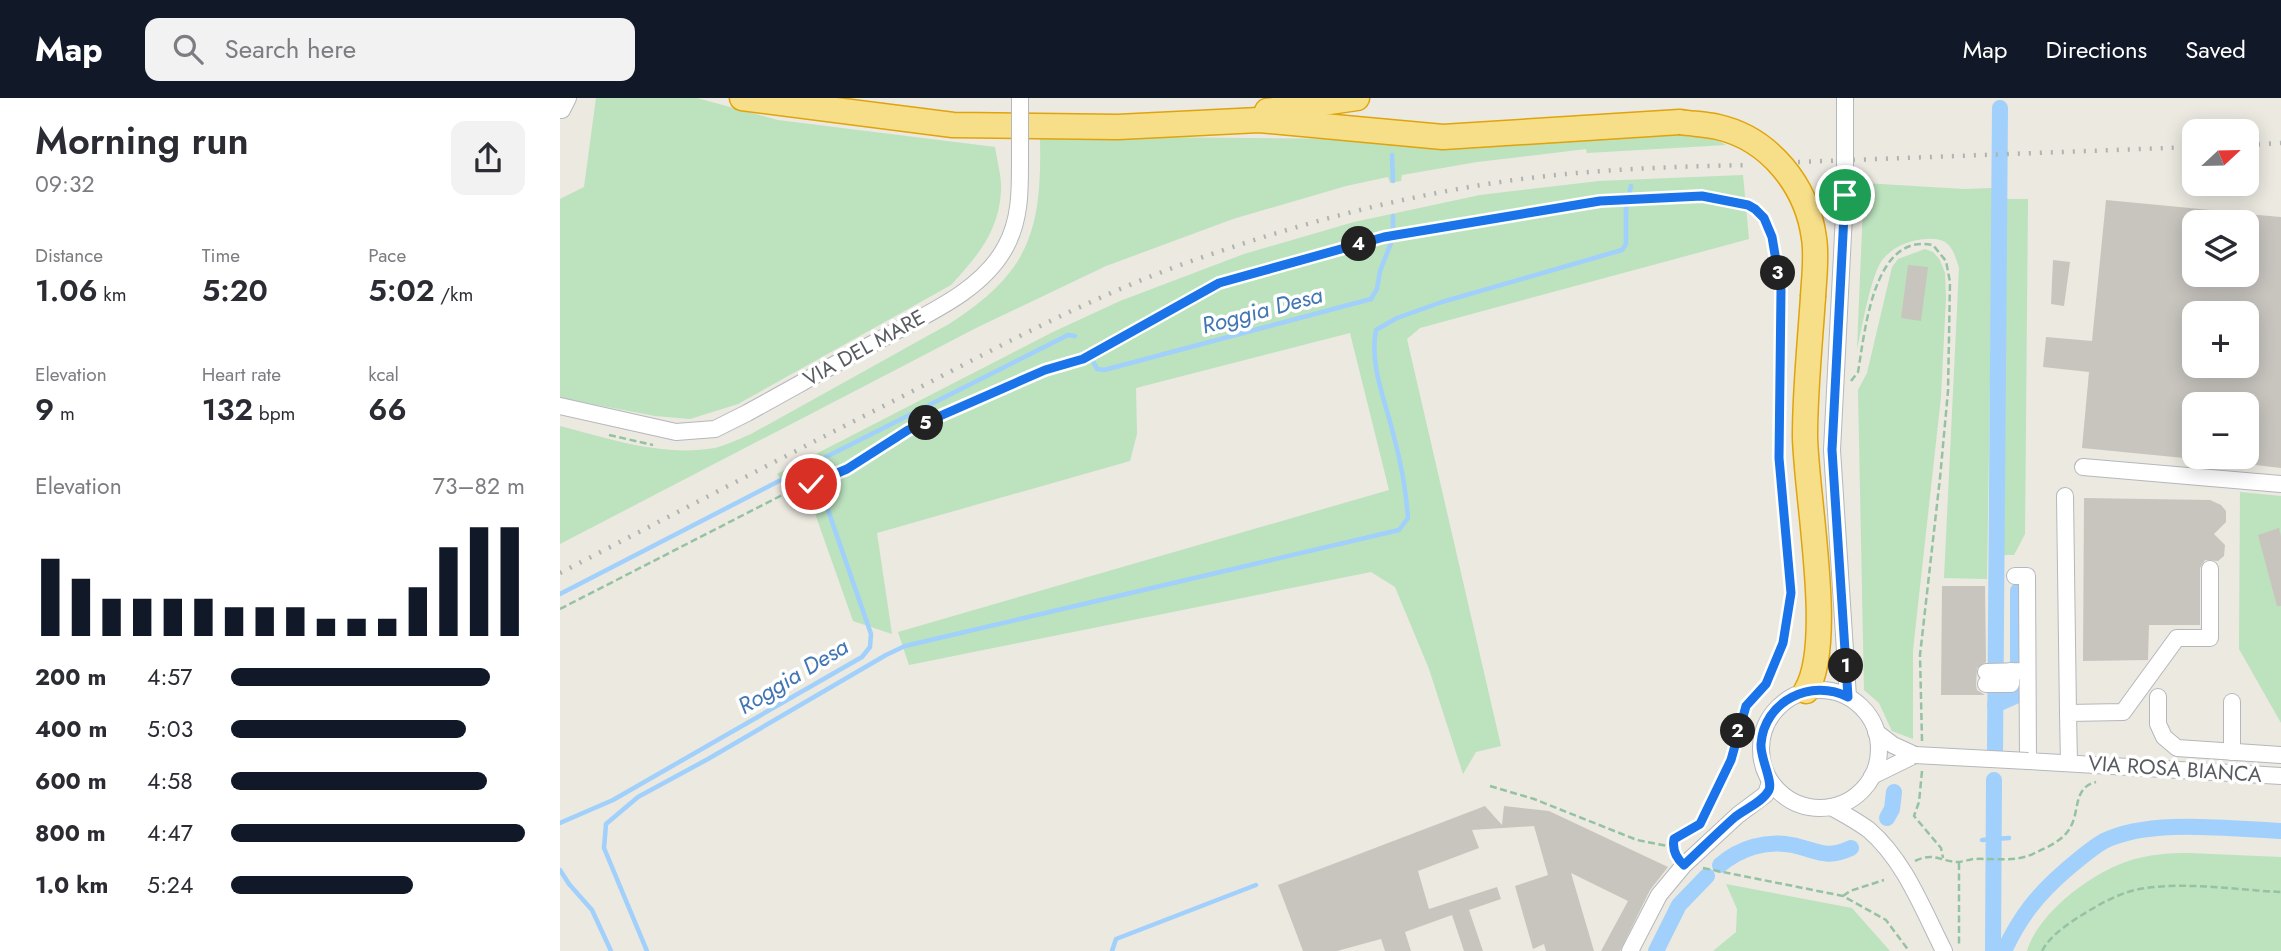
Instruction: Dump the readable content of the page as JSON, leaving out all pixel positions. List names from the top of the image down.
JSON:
{
  "streets": {
    "street": ["VIA DEL MARE", "VIA ROSA BIANCA"]
  },
  "water": ["Roggia Desa"],
  "north": "right",
  "page": {
    "header": "Map",
    "search": "Search here",
    "nav": ["Map", "Directions", "Saved"],
    "heading": ["Morning run", "09:32"],
    "map_buttons": ["+", "−"],
    "stats": [
      ["Distance", "1.06 km"],
      ["Time", "5:20"],
      ["Pace", "5:02 /km"],
      ["Elevation", "9 m"],
      ["Heart rate", "132 bpm"],
      ["kcal", "66"]
    ],
    "pins": [
      "4",
      "3",
      "5",
      "1",
      "2"
    ],
    "chart": ["Elevation", "73–82 m"],
    "list": [
      {
        "name": "200 m",
        "note": "4:57"
      },
      {
        "name": "400 m",
        "note": "5:03"
      },
      {
        "name": "600 m",
        "note": "4:58"
      },
      {
        "name": "800 m",
        "note": "4:47"
      },
      {
        "name": "1.0 km",
        "note": "5:24"
      }
    ]
  }
}
